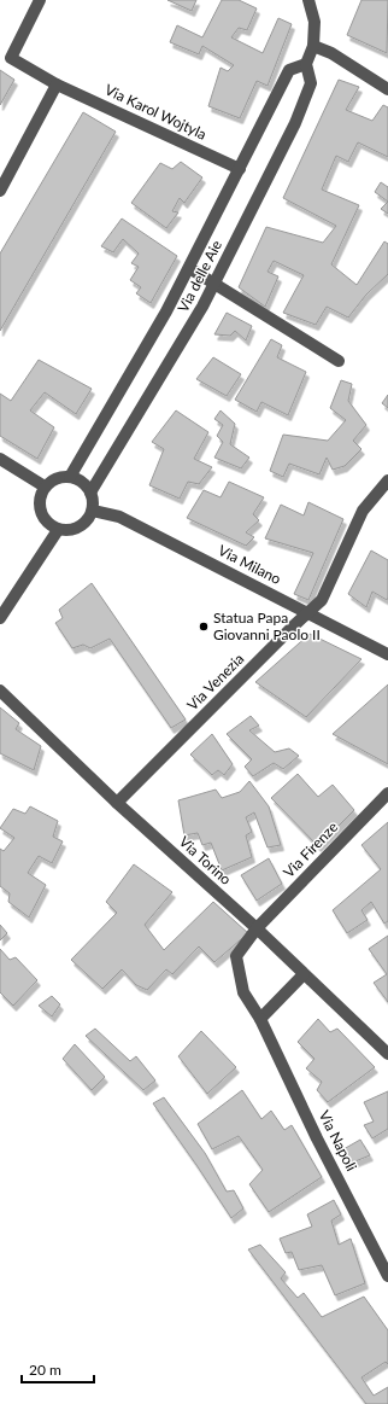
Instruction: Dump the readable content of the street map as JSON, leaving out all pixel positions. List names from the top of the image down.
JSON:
{
  "streets": {
    "street": [
      "Via Karol Wojtyla",
      "Via delle Aie",
      "Via Milano",
      "Via Venezia",
      "Via Firenze",
      "Via Torino",
      "Via Napoli"
    ]
  },
  "crossings": [
    ["Via Karol Wojtyla", "Via delle Aie"],
    ["Via delle Aie", "Via Milano"],
    ["Via Milano", "Via Venezia"],
    ["Via Venezia", "Via Torino"],
    ["Via Firenze", "Via Torino"],
    ["Via Firenze", "Via Napoli"],
    ["Via Torino", "Via Napoli"]
  ],
  "places": ["Statua Papa Giovanni Paolo II"],
  "scale_bar": "20 m"
}
